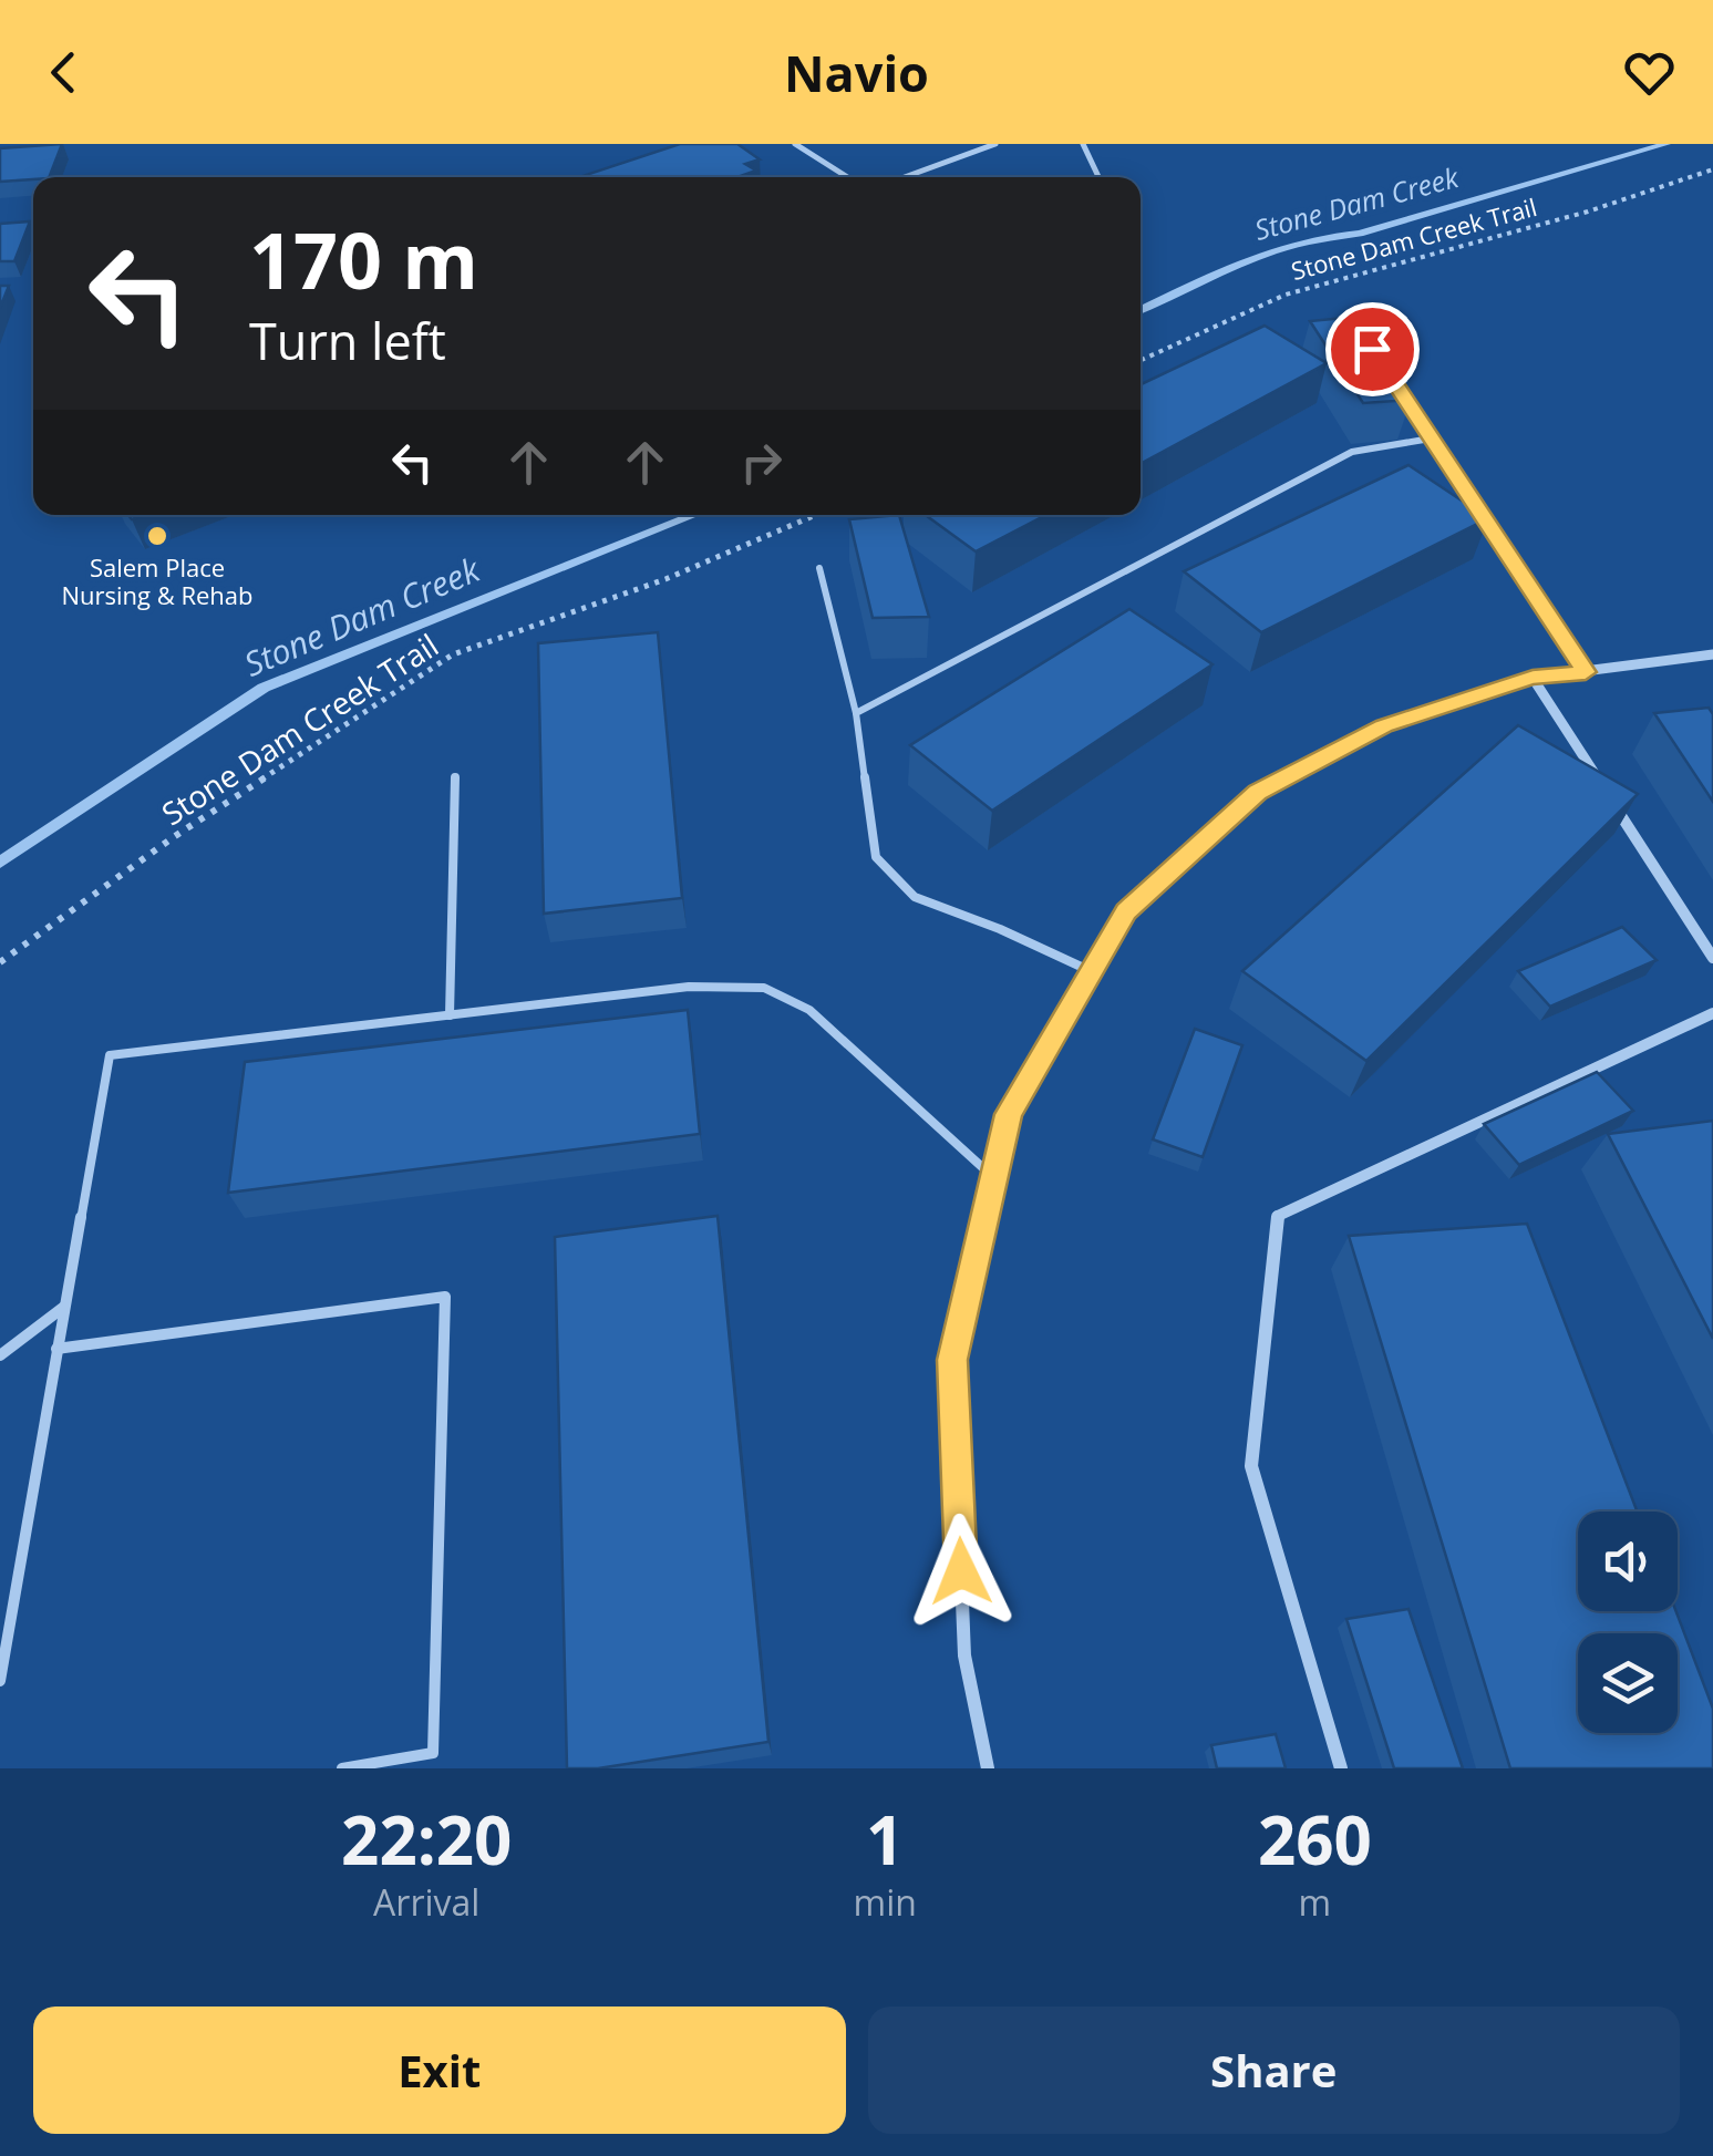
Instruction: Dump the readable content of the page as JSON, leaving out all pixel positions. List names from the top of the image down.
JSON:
{
  "streets": {
    "path": ["Stone Dam Creek Trail"]
  },
  "water": ["Stone Dam Creek"],
  "places": ["Salem Place Nursing & Rehab"],
  "page": {
    "header": "Navio",
    "turn": ["170 m", "Turn left"],
    "eta": [
      "22:20",
      "Arrival",
      "1",
      "min",
      "260",
      "m"
    ],
    "buttons": ["Exit", "Share"]
  }
}
